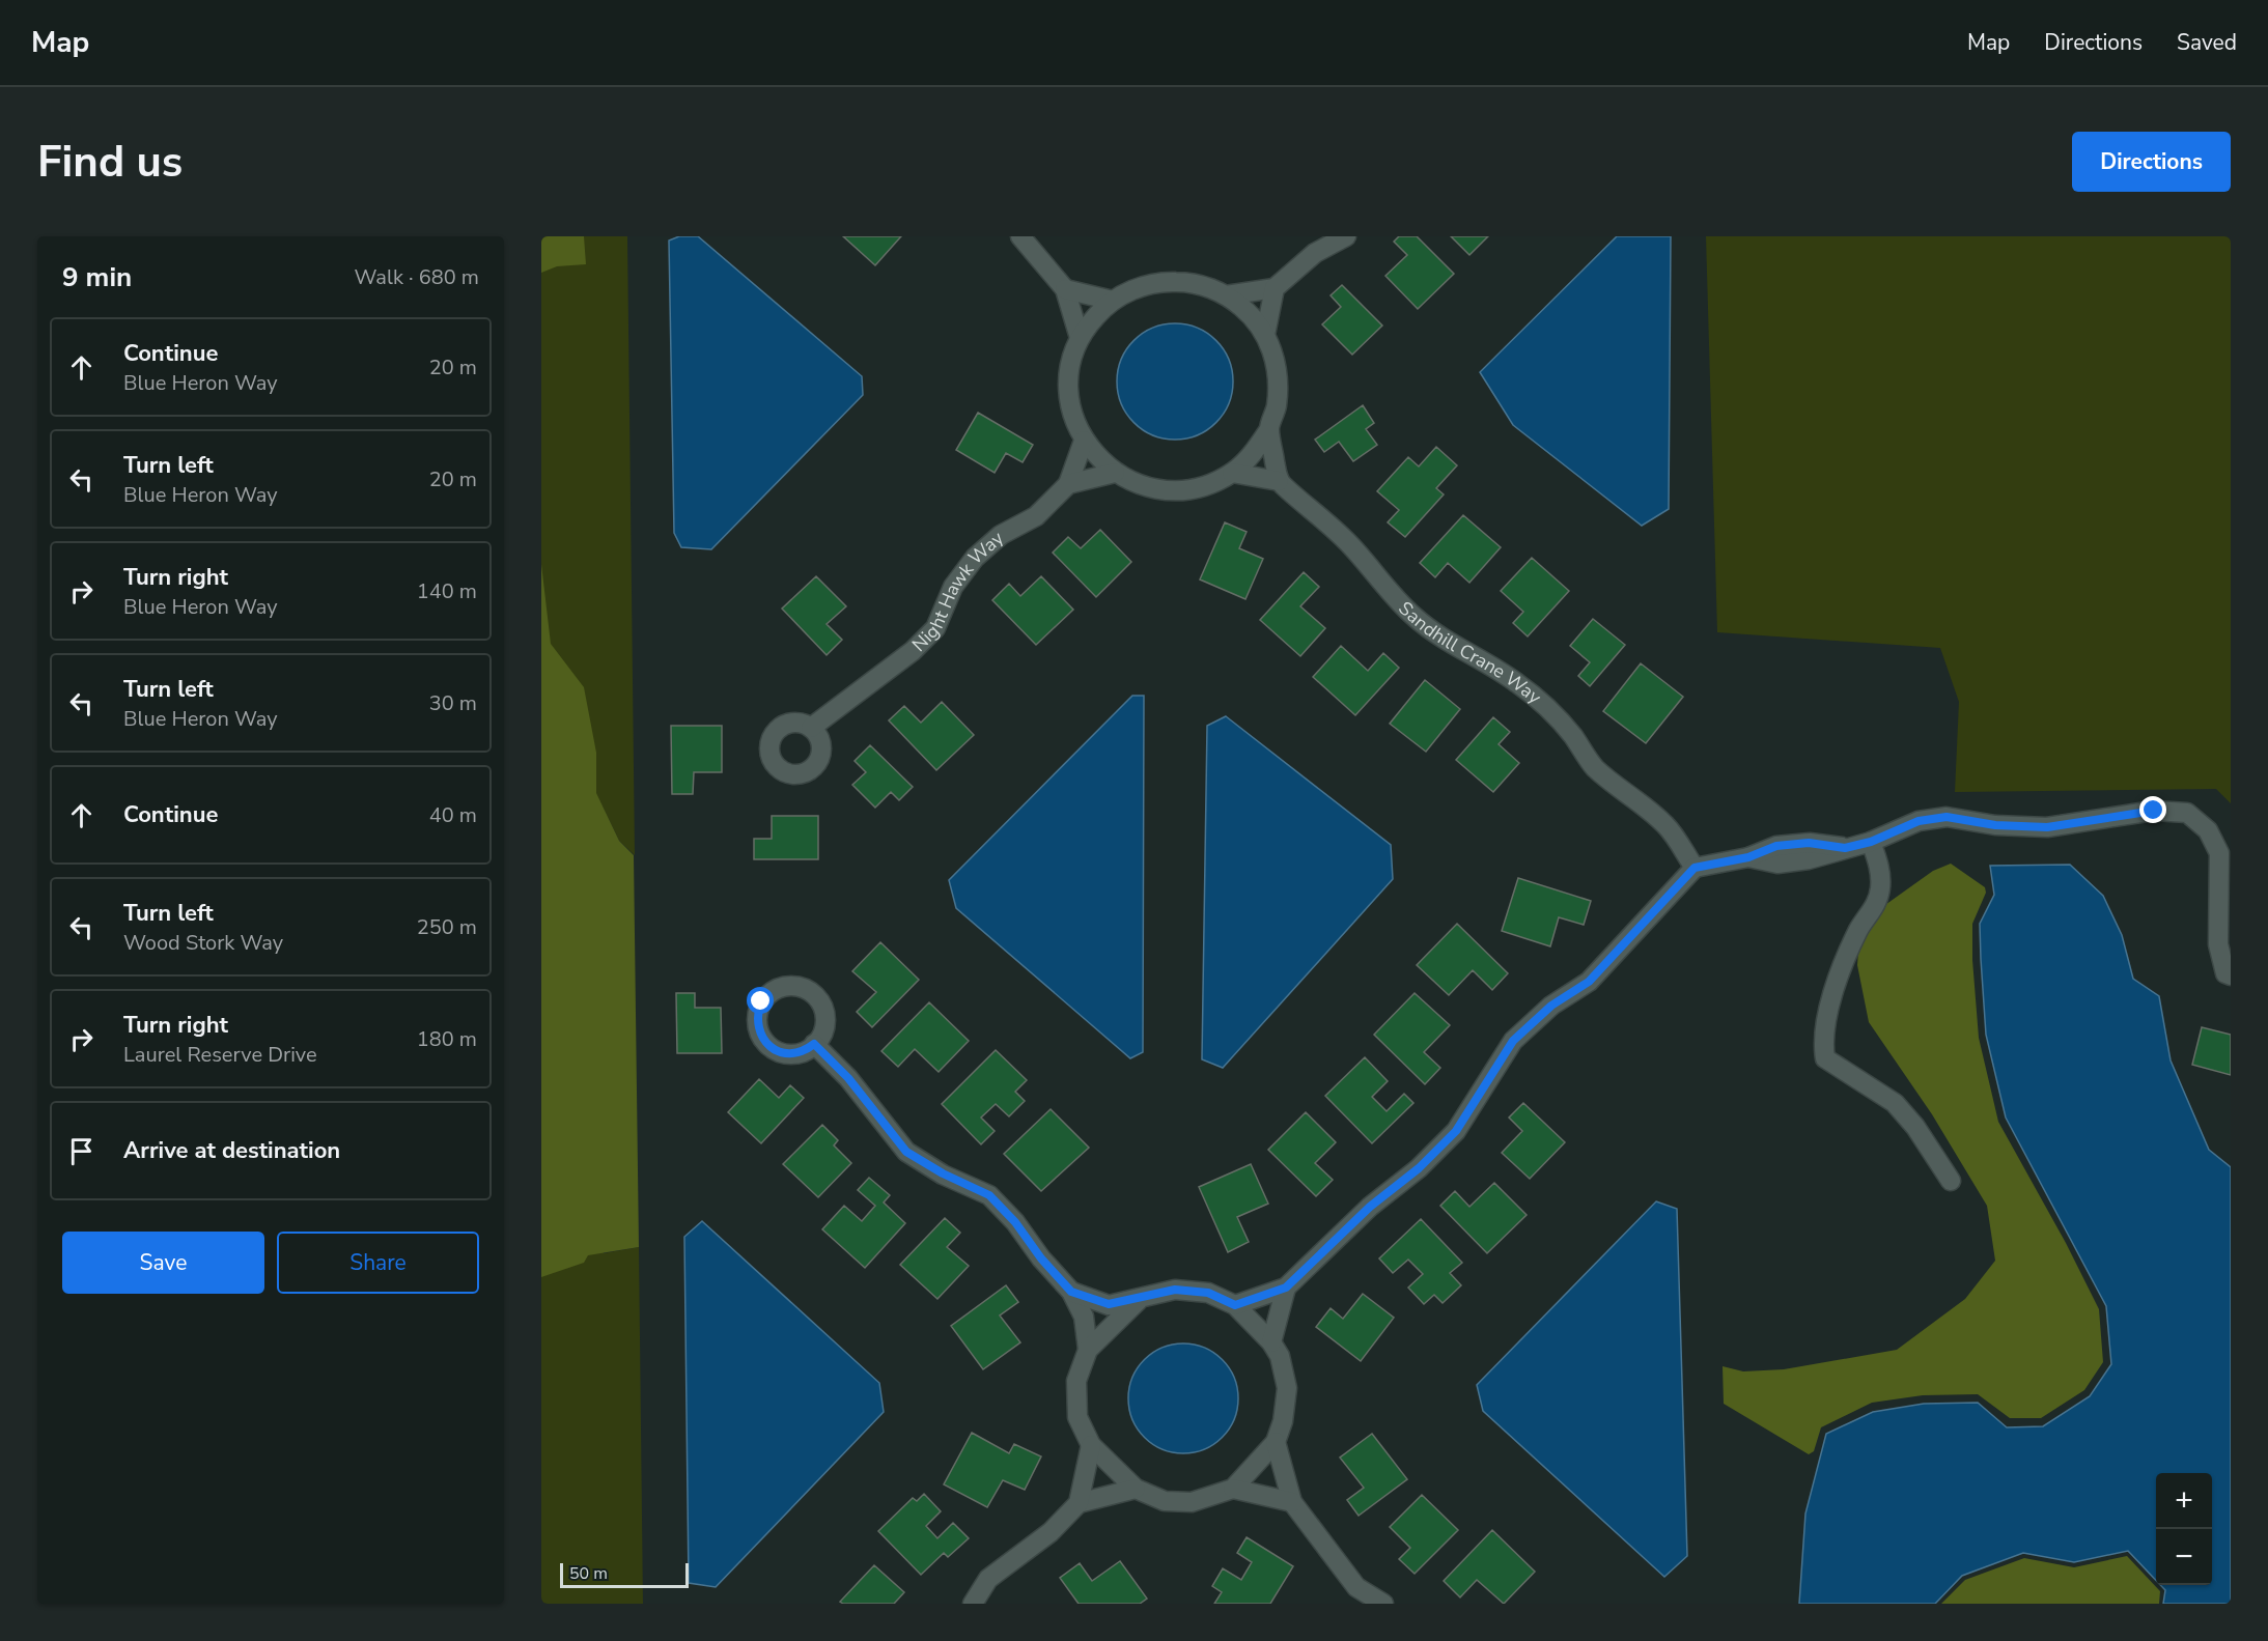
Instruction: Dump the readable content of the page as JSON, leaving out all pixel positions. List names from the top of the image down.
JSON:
{
  "streets": {
    "street": ["Night Hawk Way", "Sandhill Crane Way"]
  },
  "scale_bar": "50 m",
  "page": {
    "header": "Map",
    "nav": ["Map", "Directions", "Saved"],
    "buttons": [
      "Directions",
      ["Save", "Share"]
    ],
    "title": "Find us",
    "heading": ["9 min", "Walk · 680 m"],
    "list": [
      ["Continue", "Blue Heron Way", "20 m"],
      ["Turn left", "Blue Heron Way", "20 m"],
      ["Turn right", "Blue Heron Way", "140 m"],
      ["Turn left", "Blue Heron Way", "30 m"],
      ["Continue", "40 m"],
      ["Turn left", "Wood Stork Way", "250 m"],
      ["Turn right", "Laurel Reserve Drive", "180 m"],
      "Arrive at destination"
    ],
    "map_buttons": ["+", "−"],
    "scale": "50 m"
  }
}
